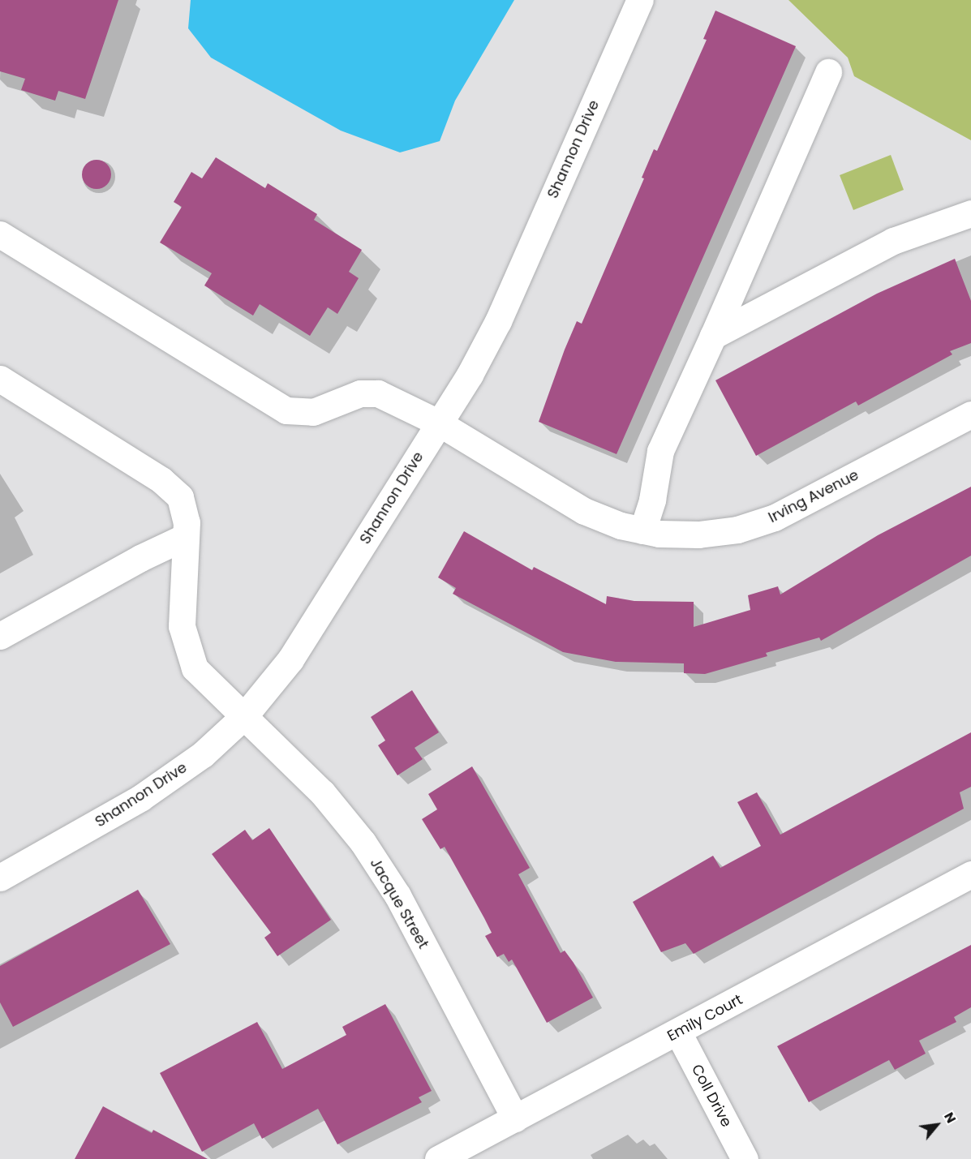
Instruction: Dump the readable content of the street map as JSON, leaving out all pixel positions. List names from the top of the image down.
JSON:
{
  "streets": {
    "street": [
      "Shannon Drive",
      "Irving Avenue",
      "Jacque Street",
      "Emily Court",
      "Coll Drive"
    ]
  },
  "crossings": [
    ["Shannon Drive", "Irving Avenue"],
    ["Shannon Drive", "Jacque Street"],
    ["Jacque Street", "Emily Court"],
    ["Emily Court", "Coll Drive"]
  ],
  "north": "top right"
}
